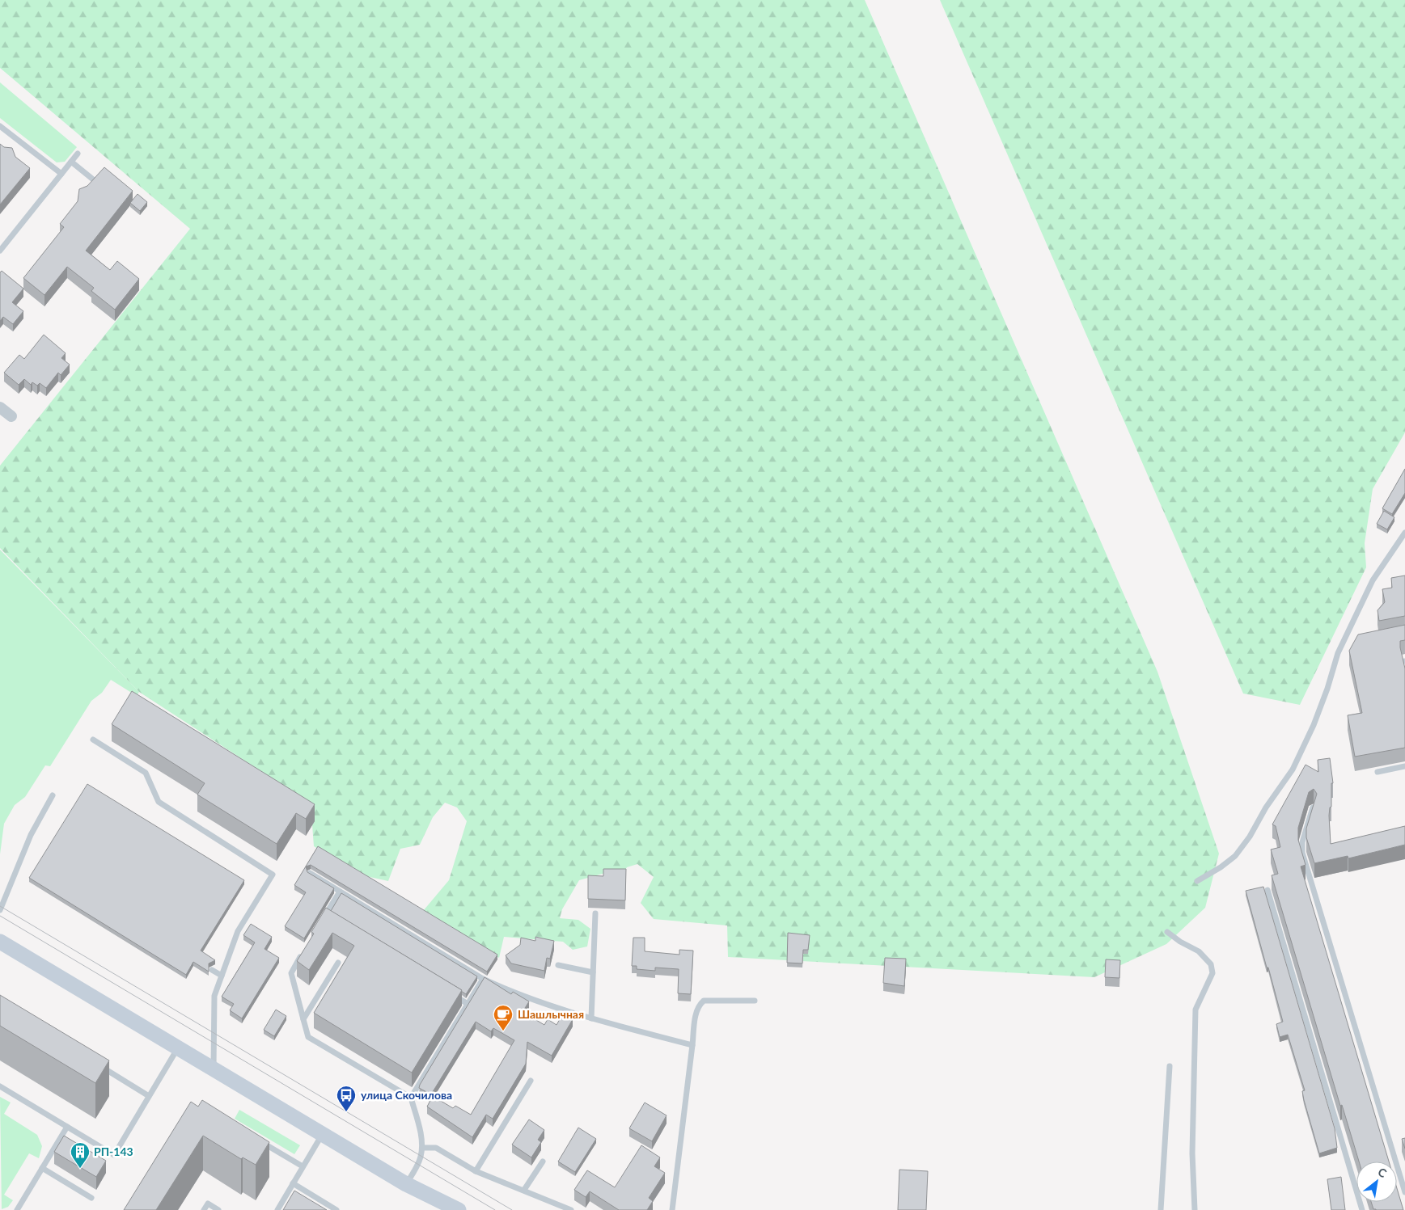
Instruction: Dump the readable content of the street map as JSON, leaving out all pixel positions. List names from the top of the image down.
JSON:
{
  "places": {
    "cafe": ["Шашлычная"],
    "bus stop": ["улица Скочилова"],
    "building": ["РП-143"]
  },
  "north": "top right"
}
